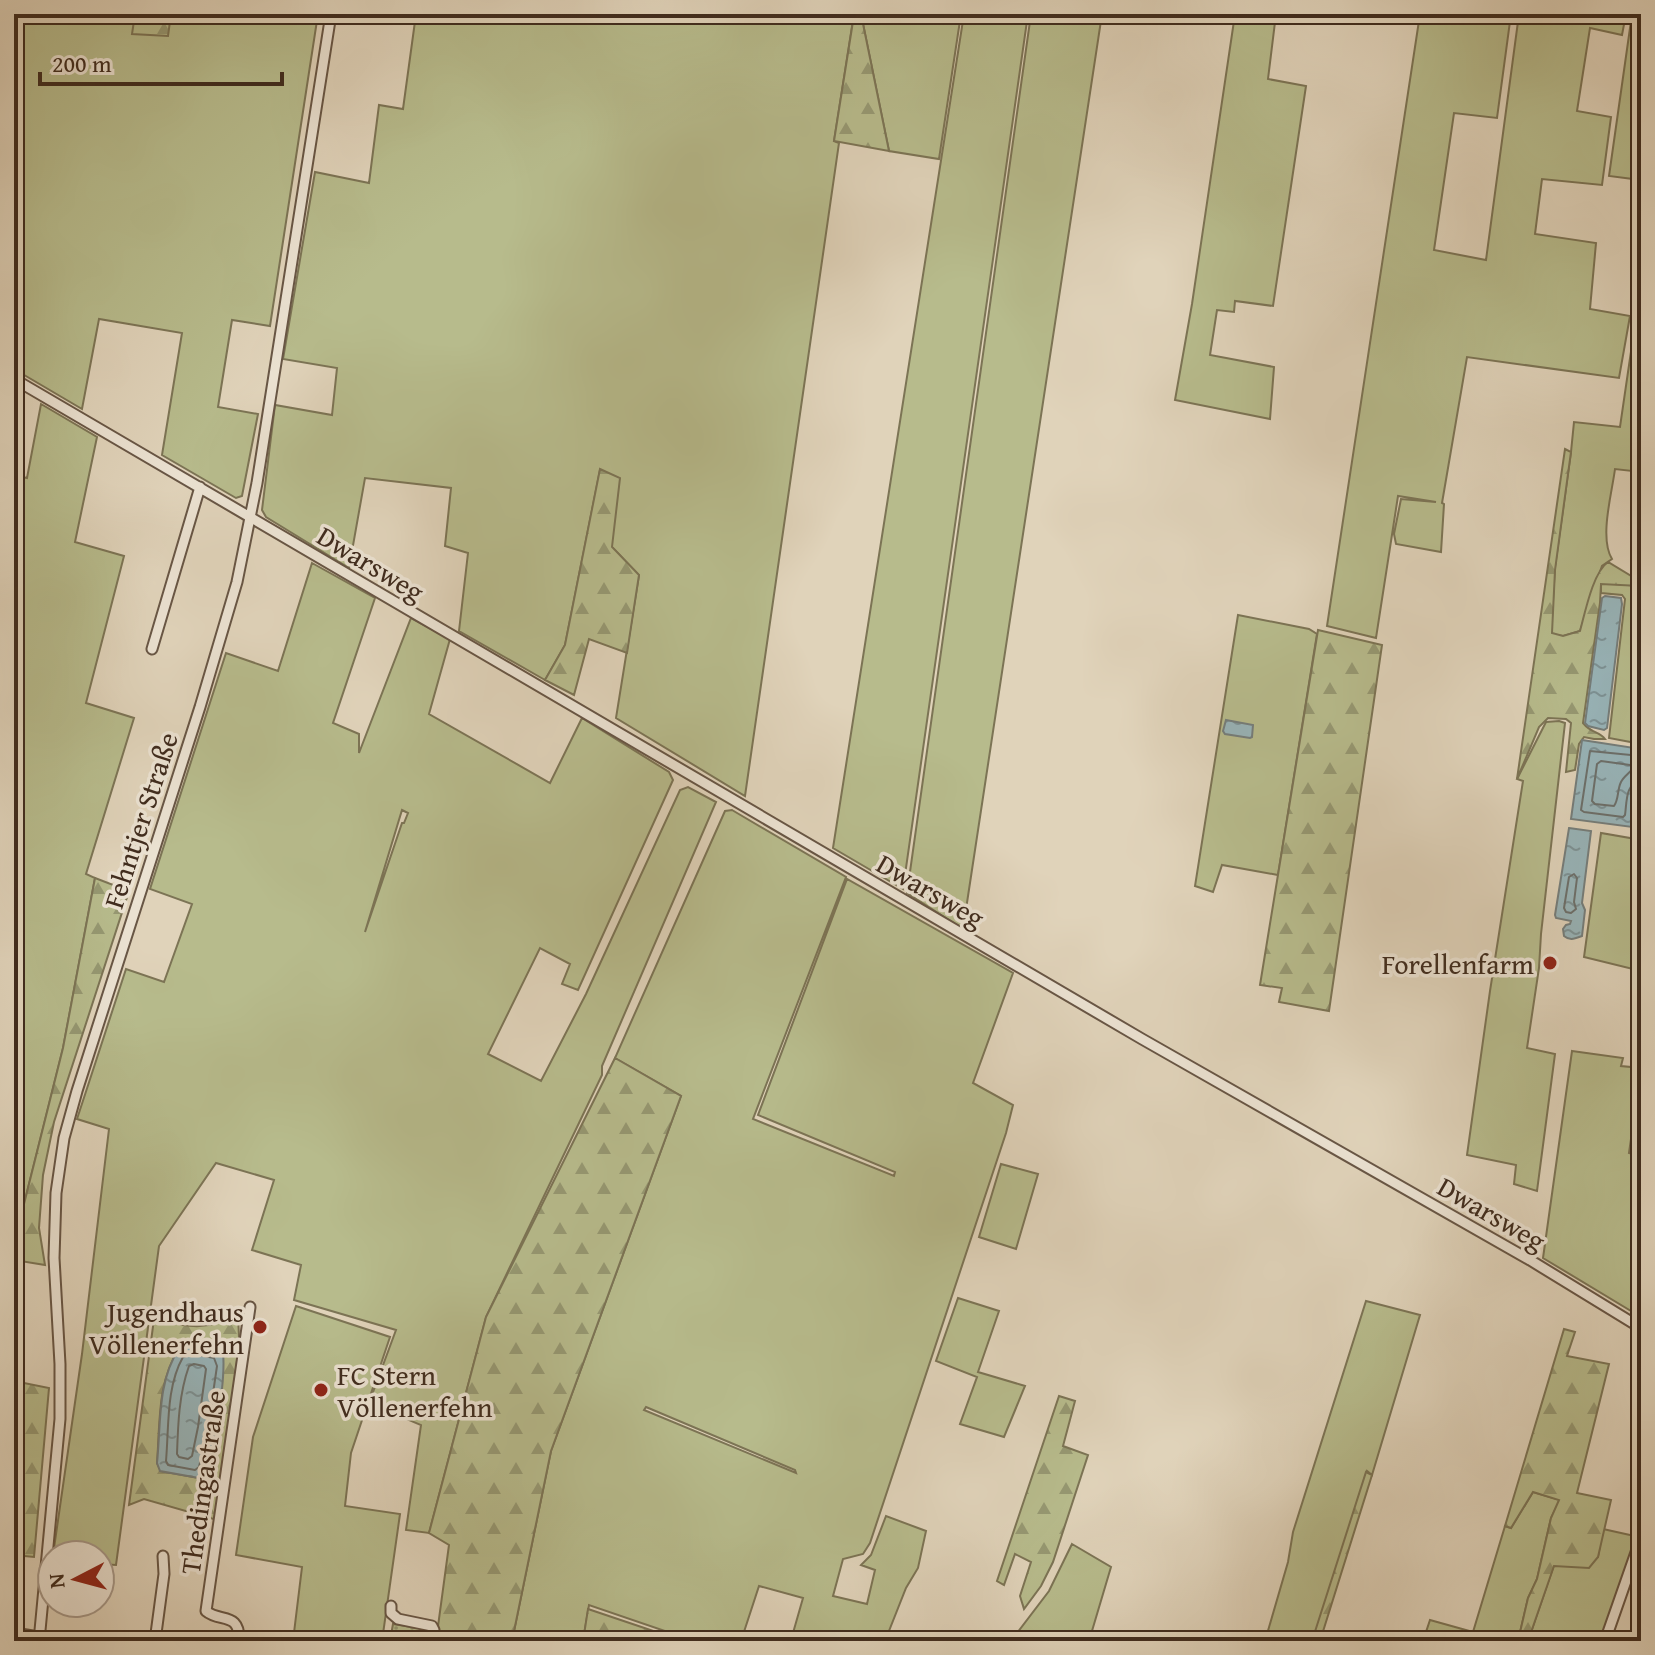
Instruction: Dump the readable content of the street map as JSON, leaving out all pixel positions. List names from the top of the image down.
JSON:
{
  "streets": {
    "street": ["Dwarsweg", "Fehntjer Straße", "Thedingastraße"]
  },
  "crossings": [
    ["Dwarsweg", "Fehntjer Straße"]
  ],
  "places": ["Forellenfarm", "Jugendhaus Völlenerfehn", "FC Stern Völlenerfehn"],
  "scale_bar": "200 m",
  "north": "left"
}
